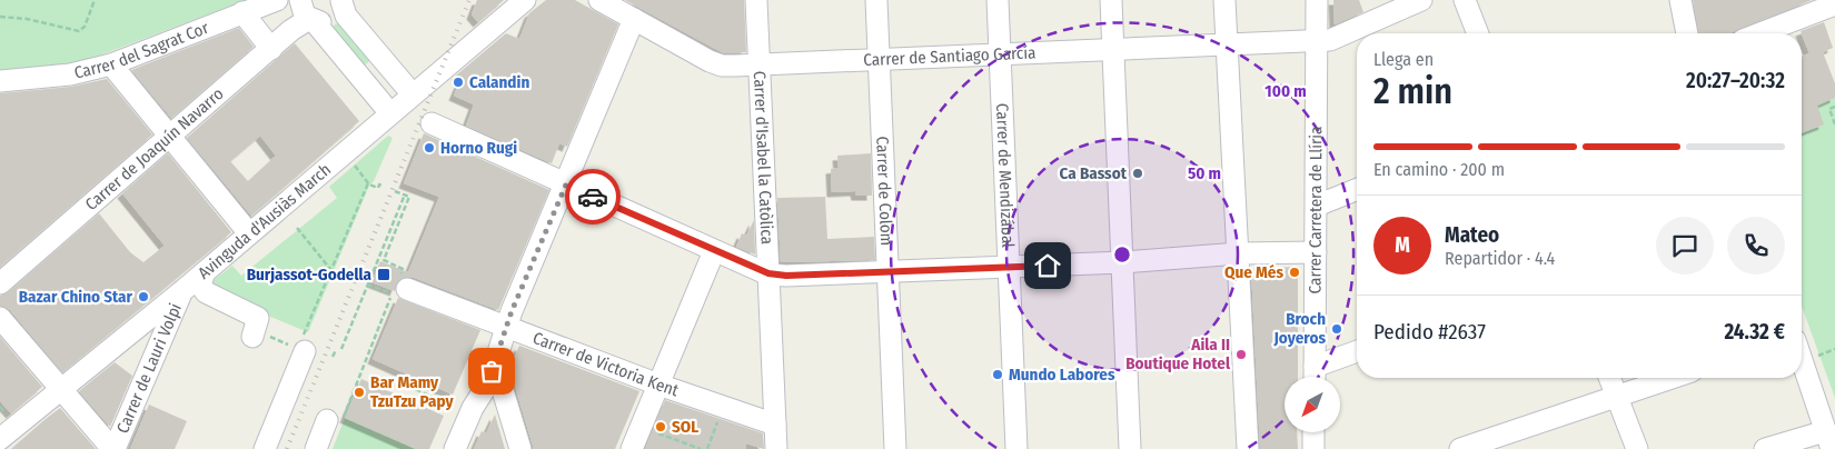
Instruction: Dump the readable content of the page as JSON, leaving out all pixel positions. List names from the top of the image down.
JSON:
{
  "streets": {
    "street": [
      "Carrer del Sagrat Cor",
      "Carrer de Santiago García",
      "Carrer de Joaquín Navarro",
      "Carrer d'Isabel la Catòlica",
      "Carrer de Mendizábal",
      "Carrer de Colom",
      "Carrer Carretera de Llíria",
      "Avinguda d'Ausiàs March",
      "Carrer de Victoria Kent",
      "Carrer de Lauri Volpi"
    ]
  },
  "crossings": [
    ["Carrer de Santiago García", "Carrer d'Isabel la Catòlica"],
    ["Carrer de Santiago García", "Carrer de Mendizábal"],
    ["Carrer de Santiago García", "Carrer de Colom"],
    ["Carrer de Santiago García", "Carrer Carretera de Llíria"],
    ["Carrer d'Isabel la Catòlica", "Carrer de Victoria Kent"],
    ["Avinguda d'Ausiàs March", "Carrer de Lauri Volpi"]
  ],
  "places": {
    "other": [
      "Calandin",
      "Horno Rugi",
      "Ca Bassot",
      "Que Més",
      "Bazar Chino Star",
      "Broch Joyeros",
      "Aila II Boutique Hotel",
      "Mundo Labores",
      "Bar Mamy TzuTzu Papy",
      "SOL"
    ],
    "transit": ["Burjassot-Godella"]
  },
  "north": "bottom left",
  "page": {
    "heading": ["2 min", "Llega en", "20:27–20:32"],
    "panel": [
      "Mateo",
      "Repartidor · 4.4",
      "Pedido #2637",
      "24.32 €"
    ],
    "bar": "En camino · 200 m",
    "round": "M"
  },
  "rings": ["100 m", "50 m"]
}
